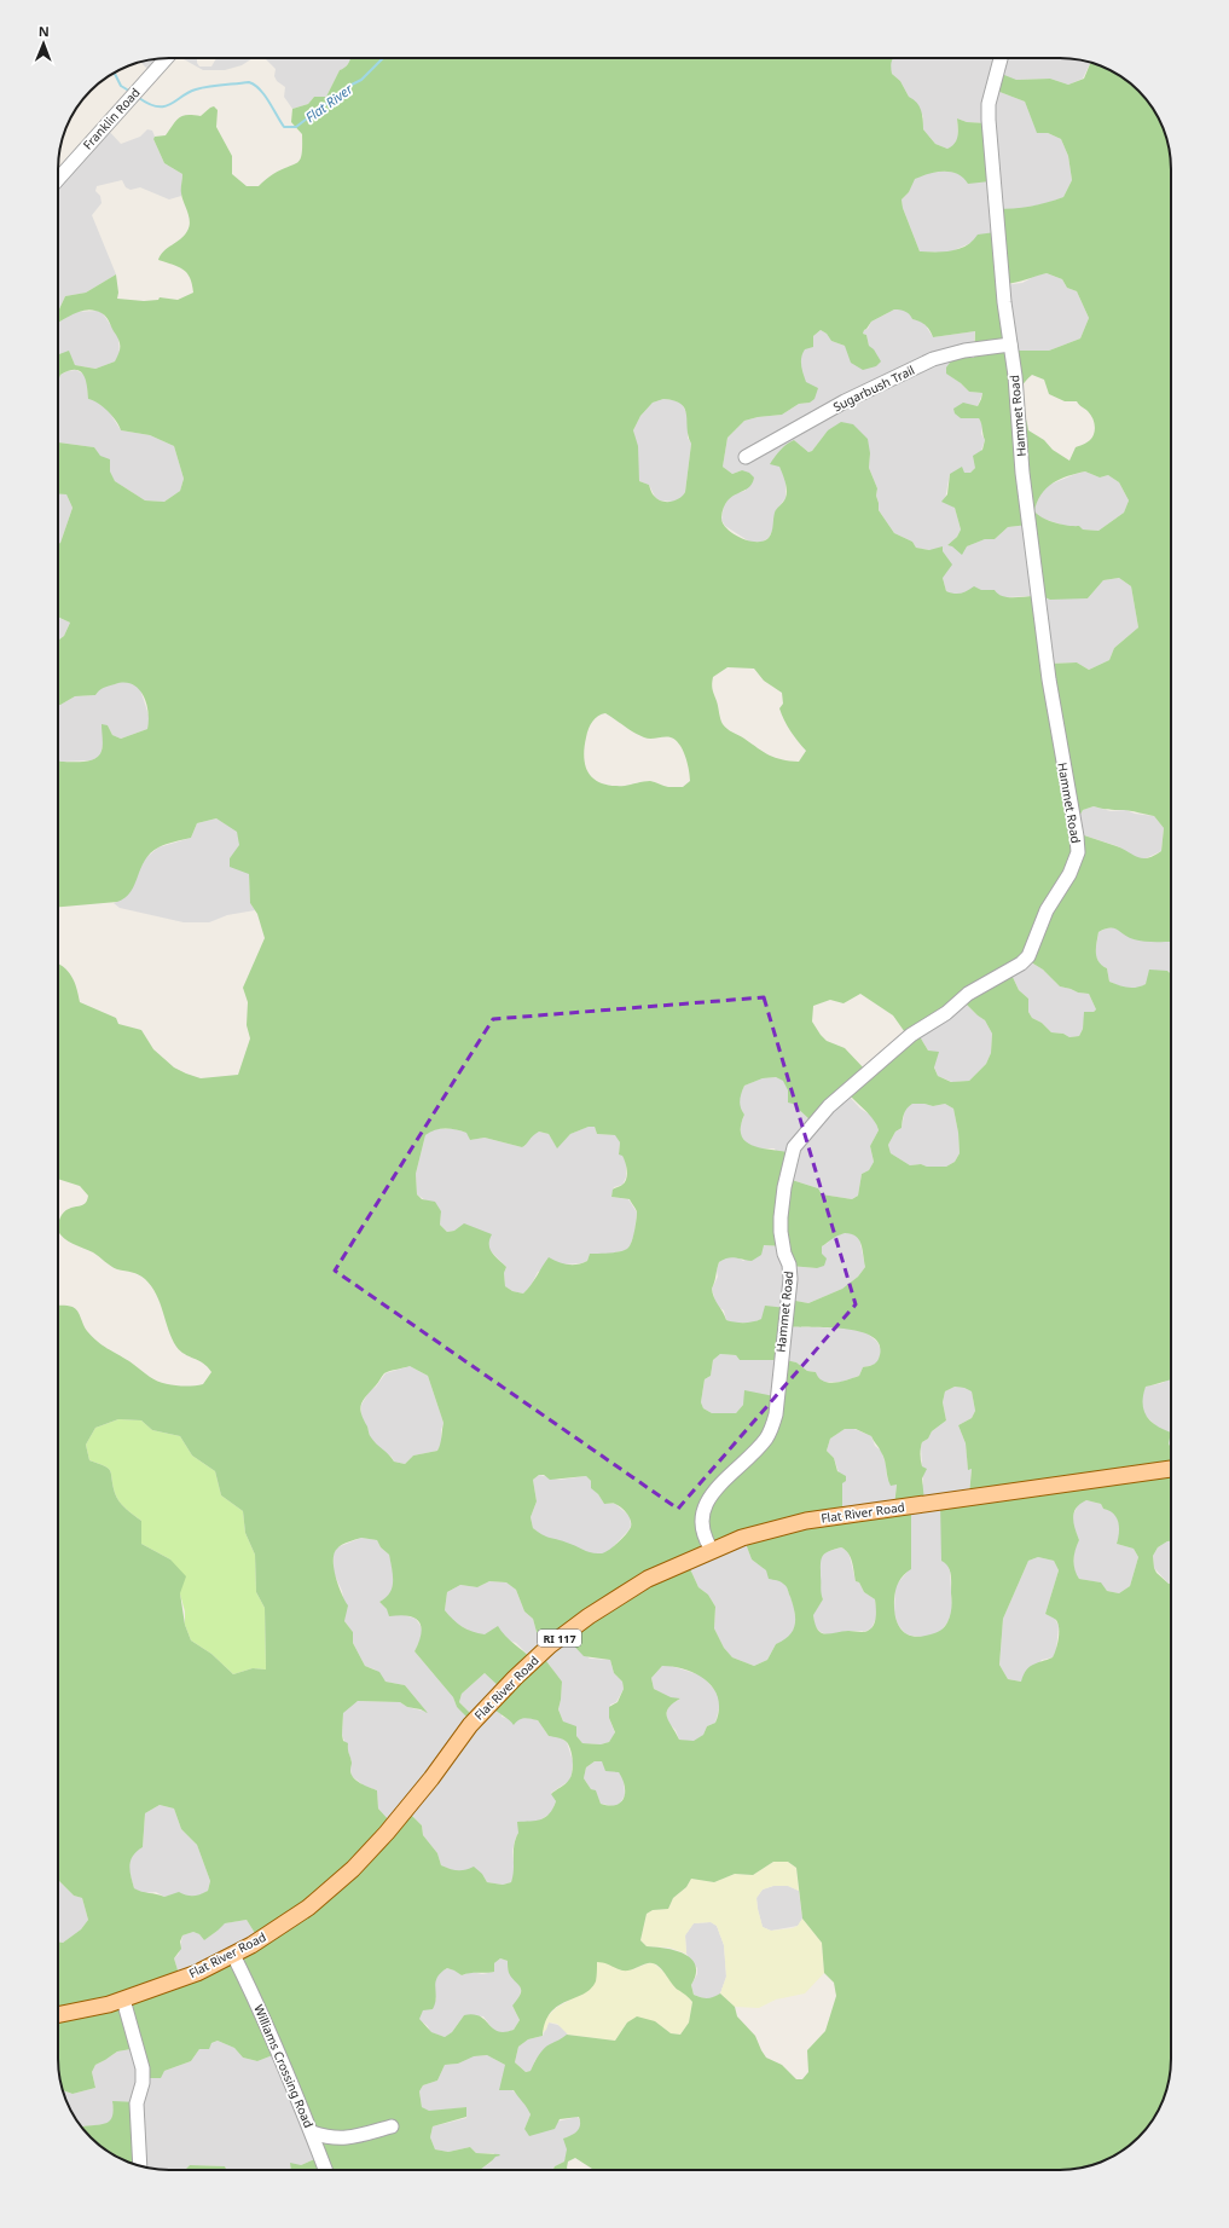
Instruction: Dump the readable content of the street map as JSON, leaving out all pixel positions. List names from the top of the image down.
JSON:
{
  "streets": {
    "main road": ["Flat River Road", "RI 117"],
    "street": [
      "Franklin Road",
      "Sugarbush Trail",
      "Hammet Road",
      "Williams Crossing Road"
    ]
  },
  "crossings": [
    ["Sugarbush Trail", "Hammet Road"],
    ["Hammet Road", "Flat River Road"],
    ["Flat River Road", "Williams Crossing Road"]
  ],
  "water": ["Flat River"],
  "north": "top"
}
